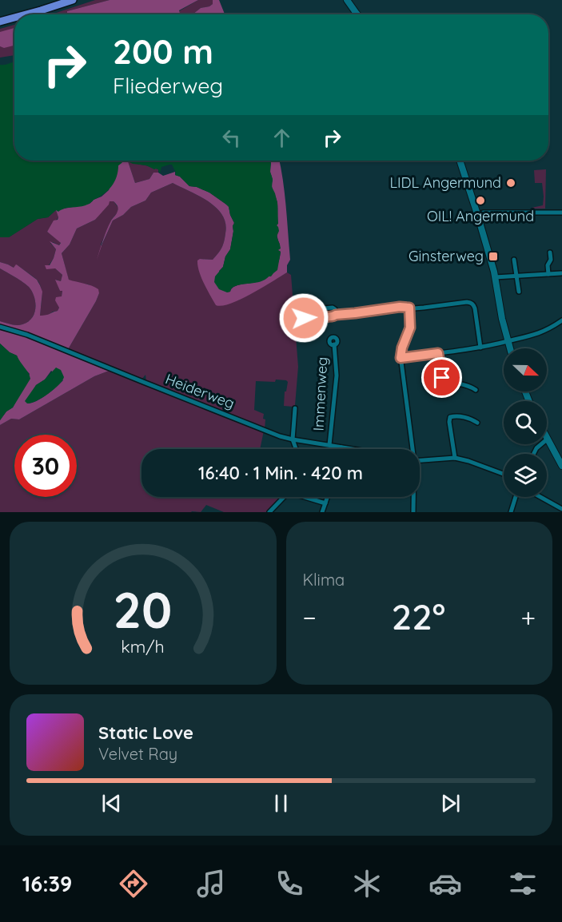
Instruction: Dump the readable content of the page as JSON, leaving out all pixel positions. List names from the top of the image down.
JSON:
{
  "streets": {
    "street": ["Heiderweg", "Immenweg"]
  },
  "crossings": [
    ["Heiderweg", "Immenweg"]
  ],
  "places": {
    "other": ["LIDL Angermund", "OIL! Angermund"],
    "transit": ["Ginsterweg"]
  },
  "north": "right",
  "page": {
    "turn": ["200 m", "Fliederweg"],
    "limit": "30",
    "trip": "16:40 · 1 Min. · 420 m",
    "tile": "Klima",
    "heat": ["−", "22°", "+"],
    "song": ["Static Love", "Velvet Ray"],
    "tabs": "16:39",
    "gauge": ["20", "km/h"]
  }
}
